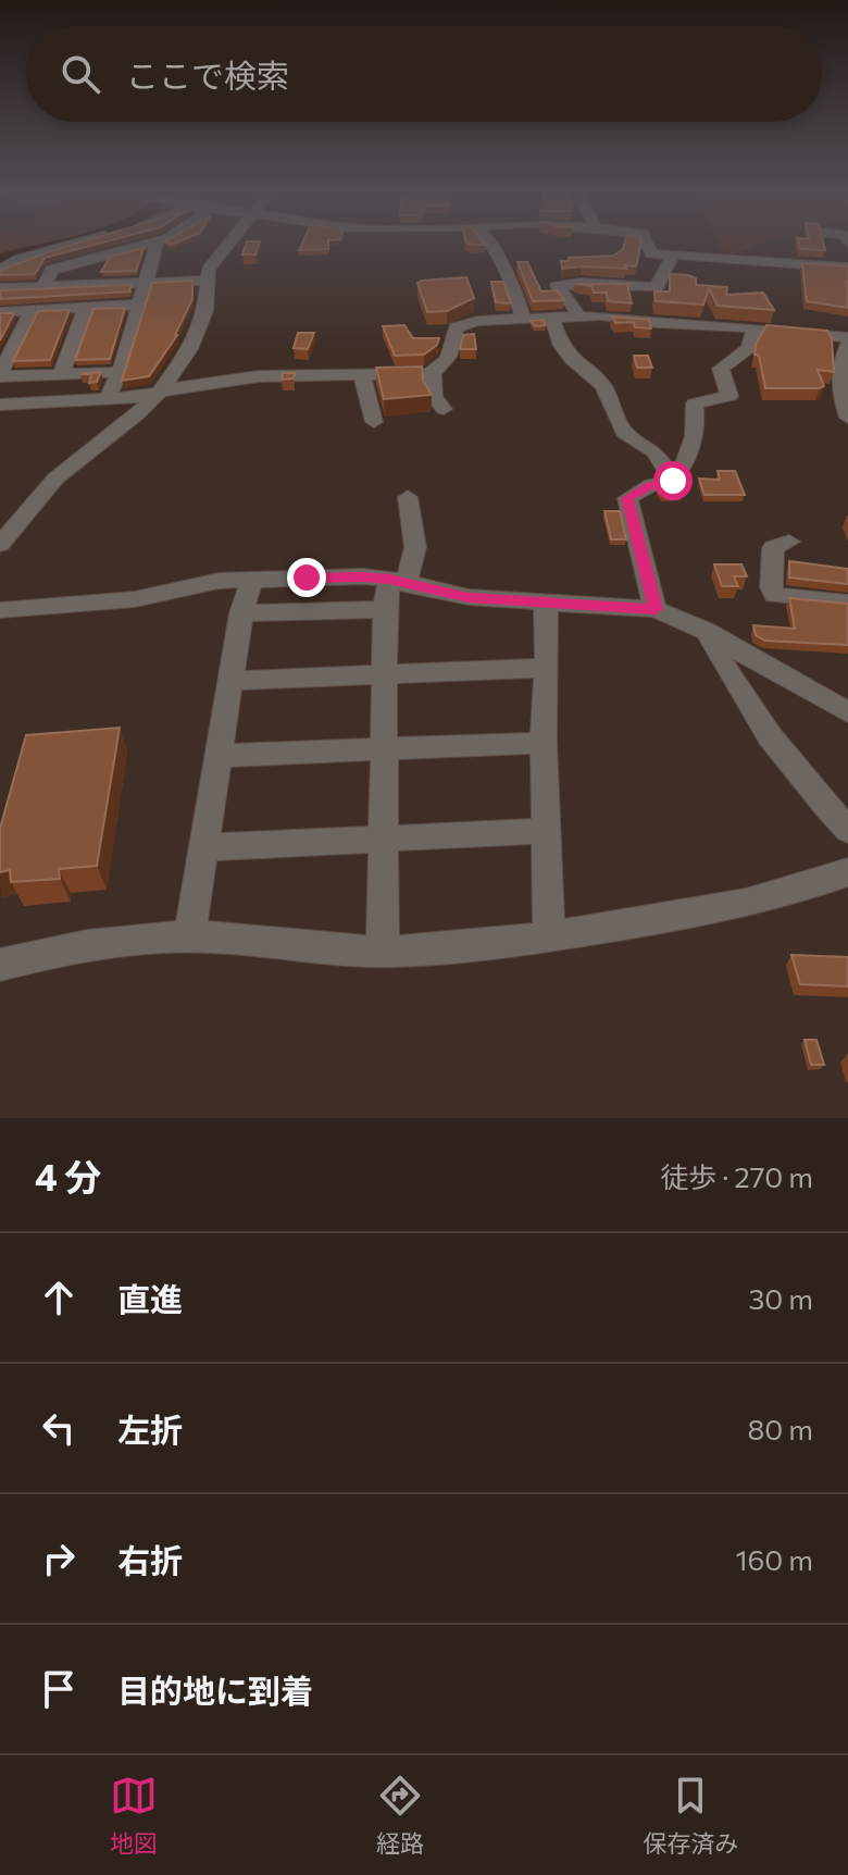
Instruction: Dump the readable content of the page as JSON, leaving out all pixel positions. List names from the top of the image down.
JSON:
{
  "page": {
    "search": "ここで検索",
    "heading": ["4 分", "徒歩 · 270 m"],
    "list": [
      ["直進", "30 m"],
      ["左折", "80 m"],
      ["右折", "160 m"],
      "目的地に到着"
    ],
    "nav": ["地図", "経路", "保存済み"]
  }
}
